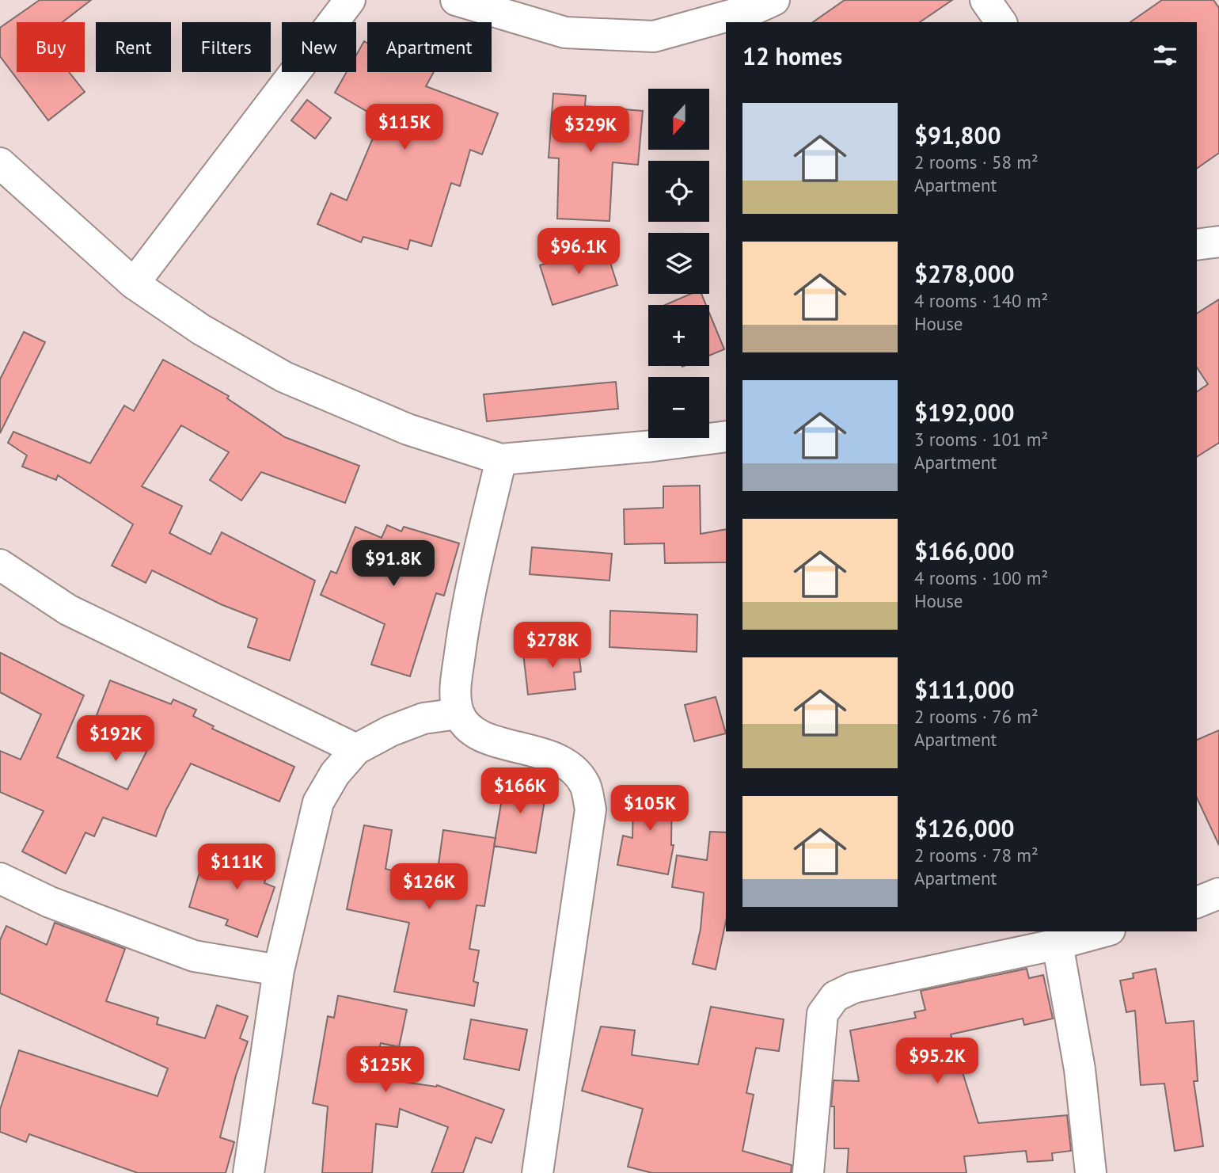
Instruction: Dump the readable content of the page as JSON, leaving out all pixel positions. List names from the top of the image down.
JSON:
{
  "north": "bottom",
  "page": {
    "chip": [
      "Buy",
      "Rent",
      "Filters",
      "New",
      "Apartment"
    ],
    "heading": "12 homes",
    "map_buttons": ["+", "−"],
    "list": [
      {
        "name": "$91,800",
        "note": "2 rooms · 58 m² · Apartment"
      },
      {
        "name": "$278,000",
        "note": "4 rooms · 140 m² · House"
      },
      {
        "name": "$192,000",
        "note": "3 rooms · 101 m² · Apartment"
      },
      {
        "name": "$166,000",
        "note": "4 rooms · 100 m² · House"
      },
      {
        "name": "$111,000",
        "note": "2 rooms · 76 m² · Apartment"
      },
      {
        "name": "$126,000",
        "note": "2 rooms · 78 m² · Apartment"
      }
    ],
    "price": [
      "$115K",
      "$329K",
      "$96.1K",
      "$91.8K",
      "$278K",
      "$192K",
      "$166K",
      "$105K",
      "$111K",
      "$126K",
      "$95.2K",
      "$125K"
    ]
  }
}
